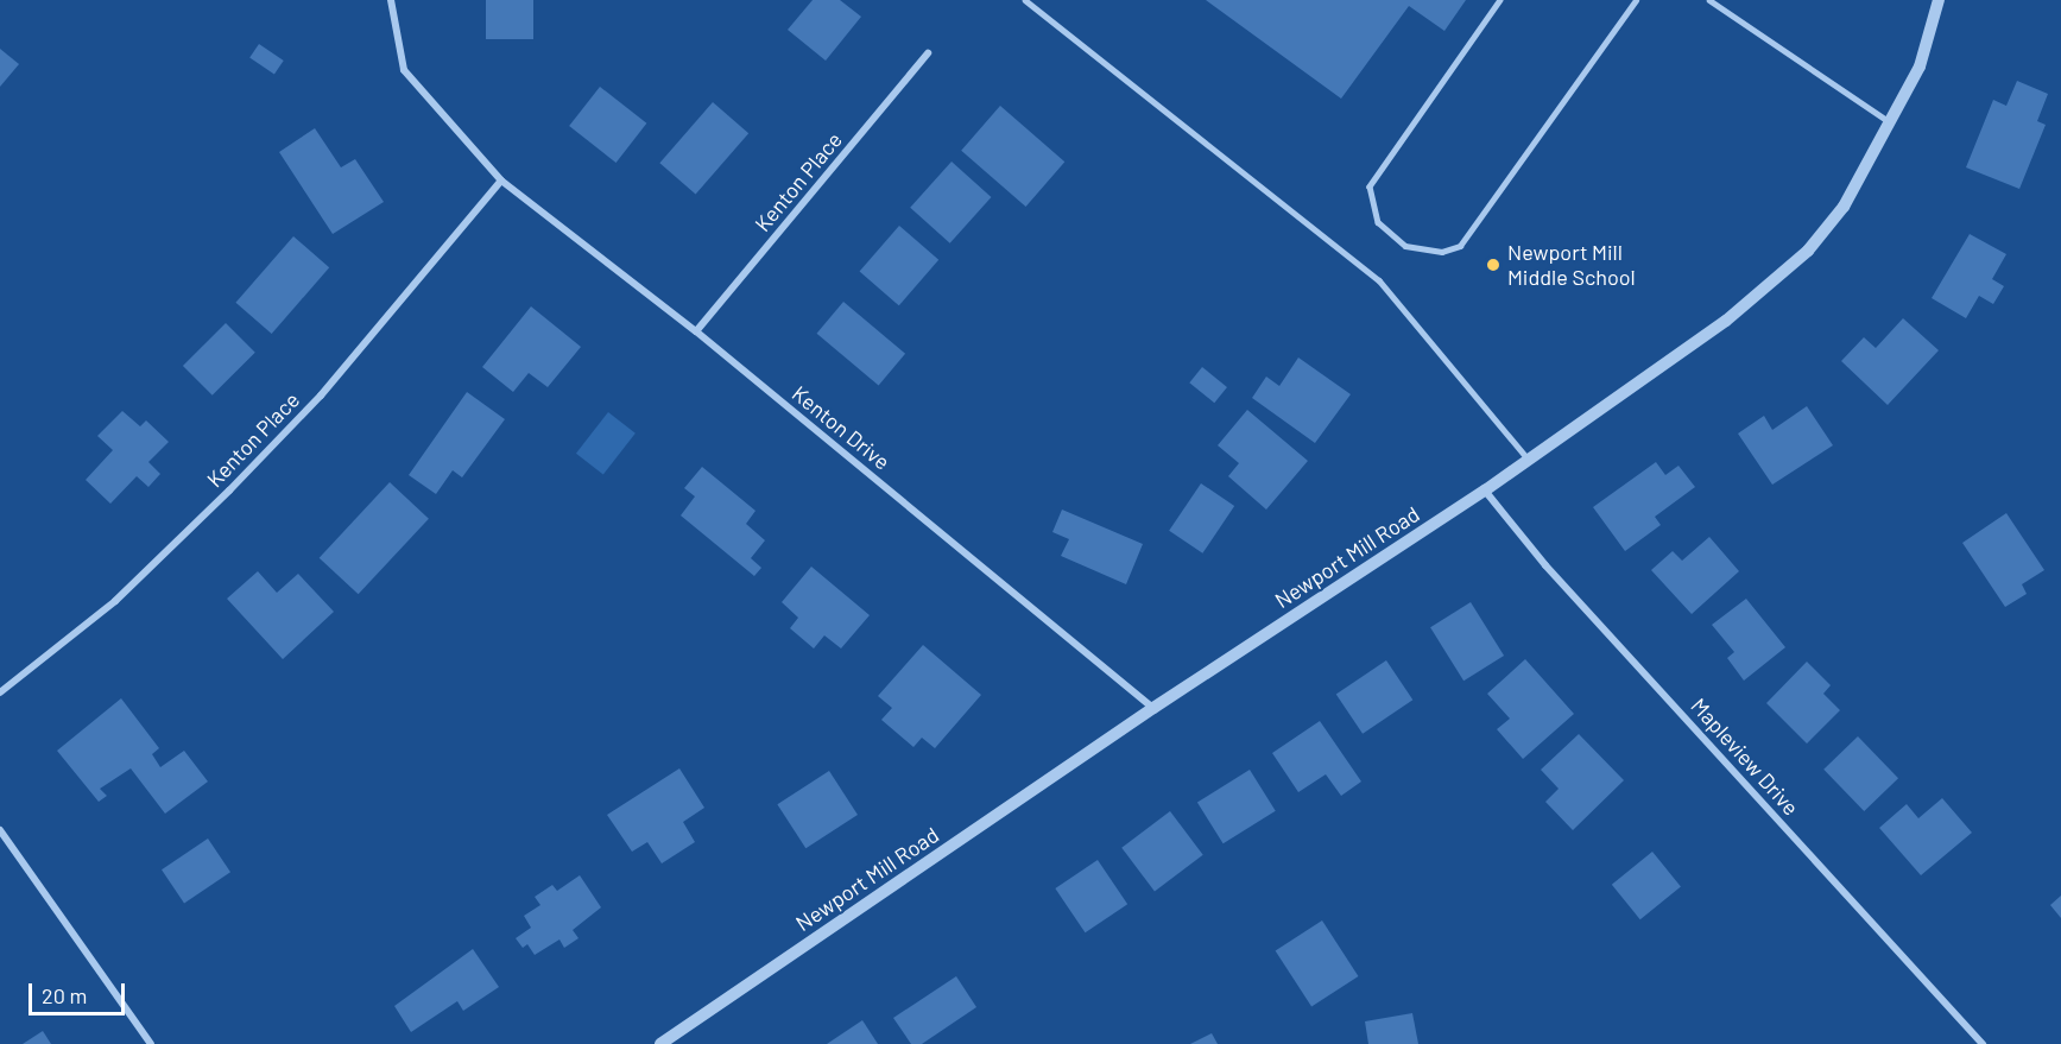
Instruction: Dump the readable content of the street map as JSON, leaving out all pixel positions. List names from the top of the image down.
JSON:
{
  "streets": {
    "street": [
      "Kenton Place",
      "Kenton Drive",
      "Newport Mill Road",
      "Mapleview Drive"
    ]
  },
  "crossings": [
    ["Kenton Place", "Kenton Drive"],
    ["Kenton Drive", "Newport Mill Road"],
    ["Newport Mill Road", "Mapleview Drive"]
  ],
  "places": ["Newport Mill Middle School"],
  "scale_bar": "20 m"
}
